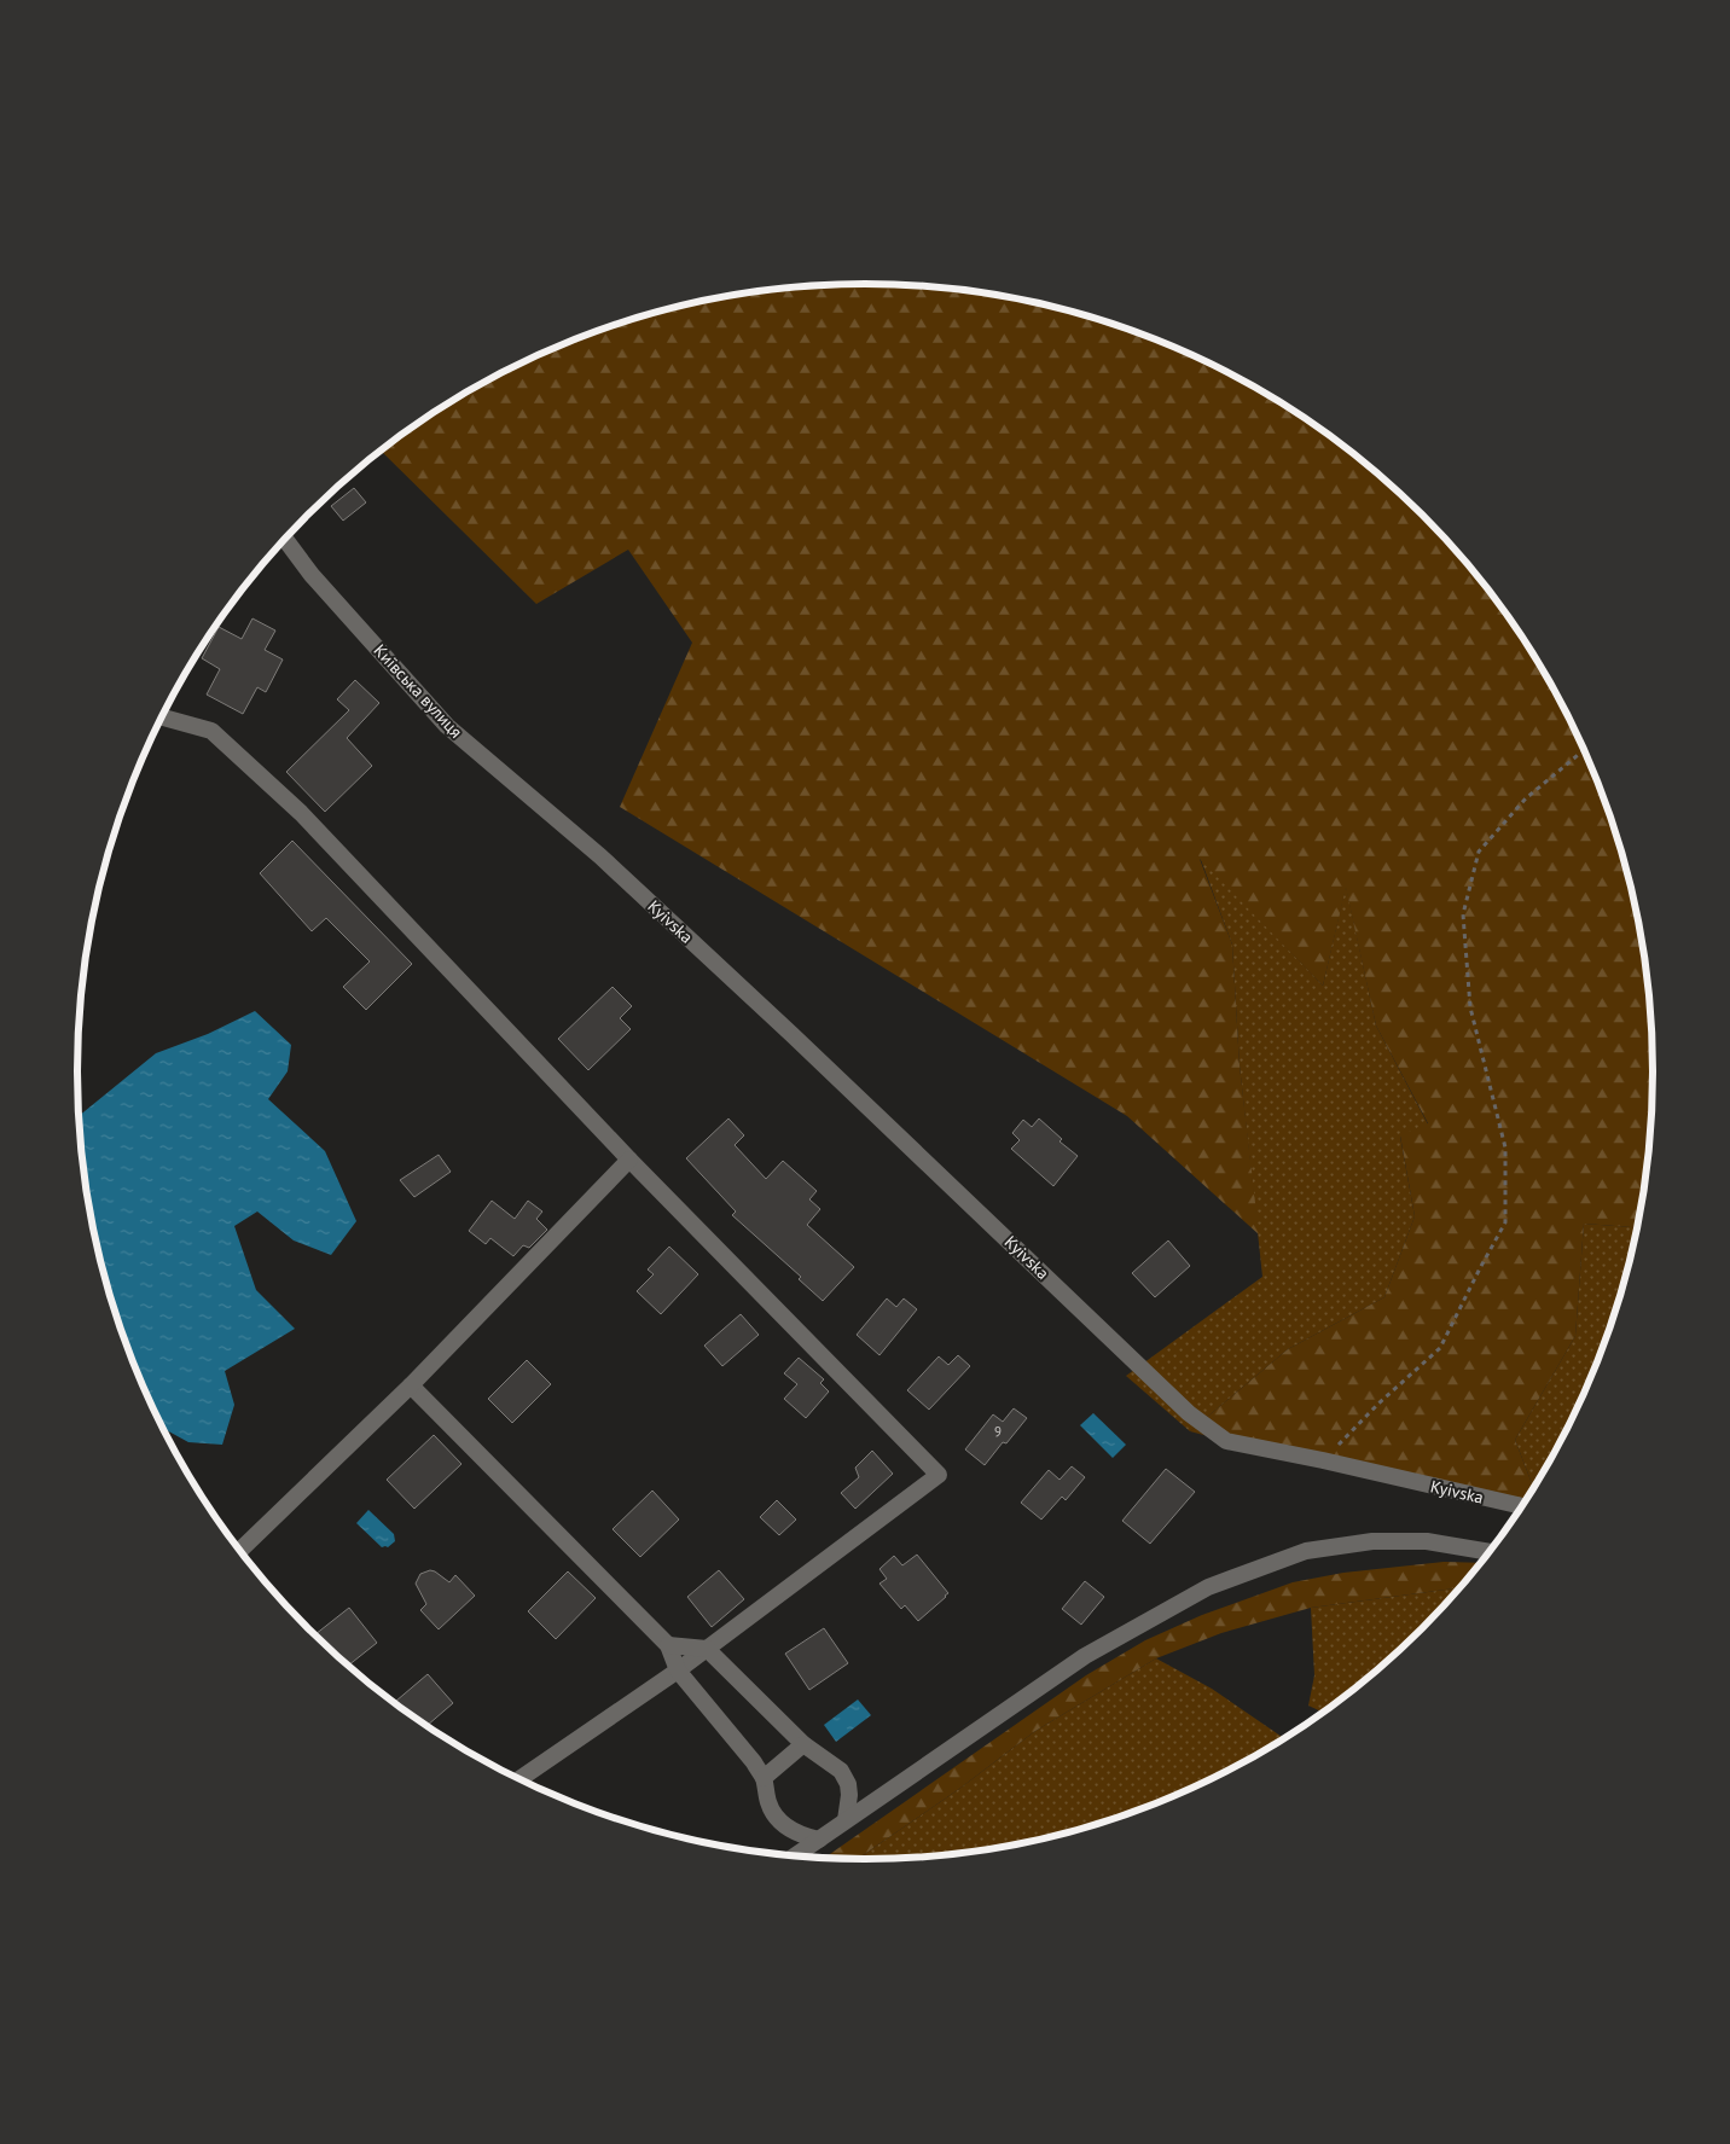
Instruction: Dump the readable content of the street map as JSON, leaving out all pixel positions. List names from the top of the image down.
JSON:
{
  "streets": {
    "street": ["Kyivska"]
  },
  "house_numbers": ["9"]
}
